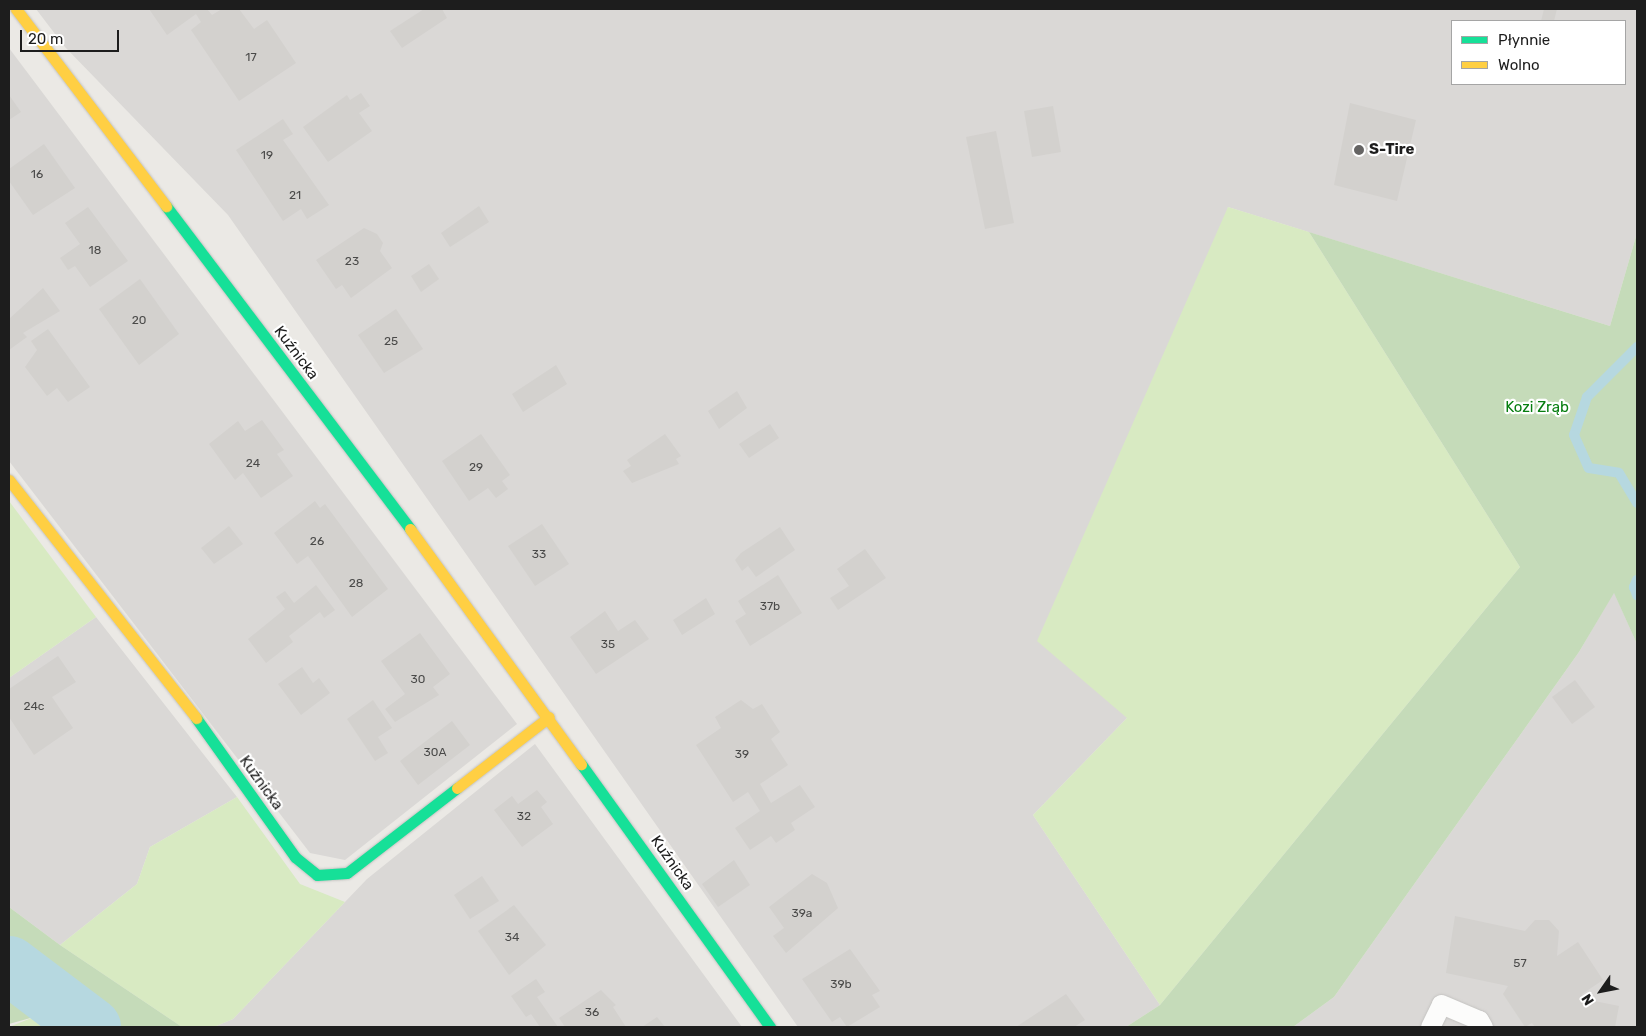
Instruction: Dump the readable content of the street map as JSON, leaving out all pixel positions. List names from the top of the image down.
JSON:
{
  "streets": {
    "street": ["Kuźnicka"]
  },
  "parks": ["Kozi Zrąb"],
  "places": ["S-Tire"],
  "house_numbers": [
    "17",
    "19",
    "16",
    "21",
    "18",
    "23",
    "20",
    "25",
    "24",
    "29",
    "26",
    "33",
    "28",
    "37b",
    "35",
    "30",
    "24c",
    "30A",
    "39",
    "32",
    "39a",
    "34",
    "57",
    "39b",
    "36"
  ],
  "legend": ["Płynnie", "Wolno"],
  "scale_bar": "20 m",
  "north": "bottom left"
}
